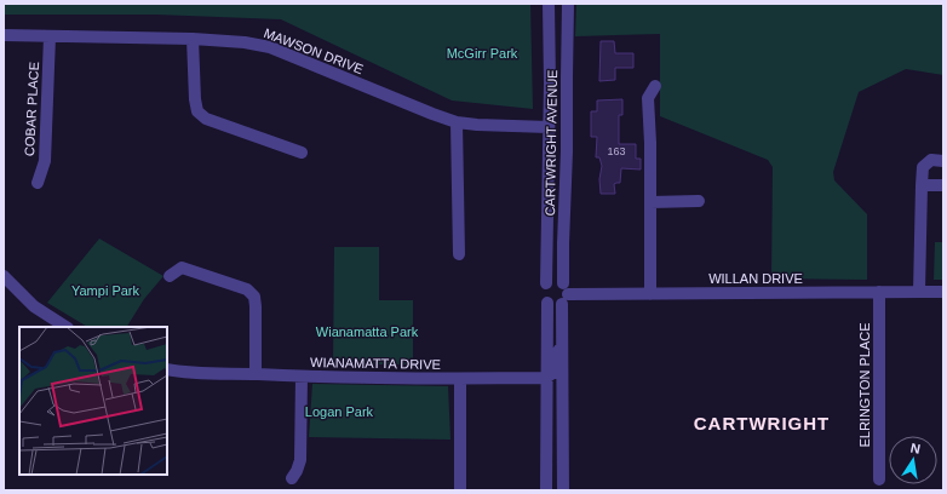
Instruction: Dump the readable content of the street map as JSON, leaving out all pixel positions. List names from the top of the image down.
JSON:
{
  "streets": {
    "street": [
      "MAWSON DRIVE",
      "COBAR PLACE",
      "CARTWRIGHT AVENUE",
      "WILLAN DRIVE",
      "WIANAMATTA DRIVE",
      "ELRINGTON PLACE"
    ]
  },
  "crossings": [
    ["MAWSON DRIVE", "COBAR PLACE"],
    ["MAWSON DRIVE", "CARTWRIGHT AVENUE"],
    ["CARTWRIGHT AVENUE", "WILLAN DRIVE"],
    ["WILLAN DRIVE", "ELRINGTON PLACE"]
  ],
  "districts": ["CARTWRIGHT"],
  "parks": [
    "McGirr Park",
    "Yampi Park",
    "Wianamatta Park",
    "Logan Park"
  ],
  "house_numbers": ["163"],
  "north": "top"
}
